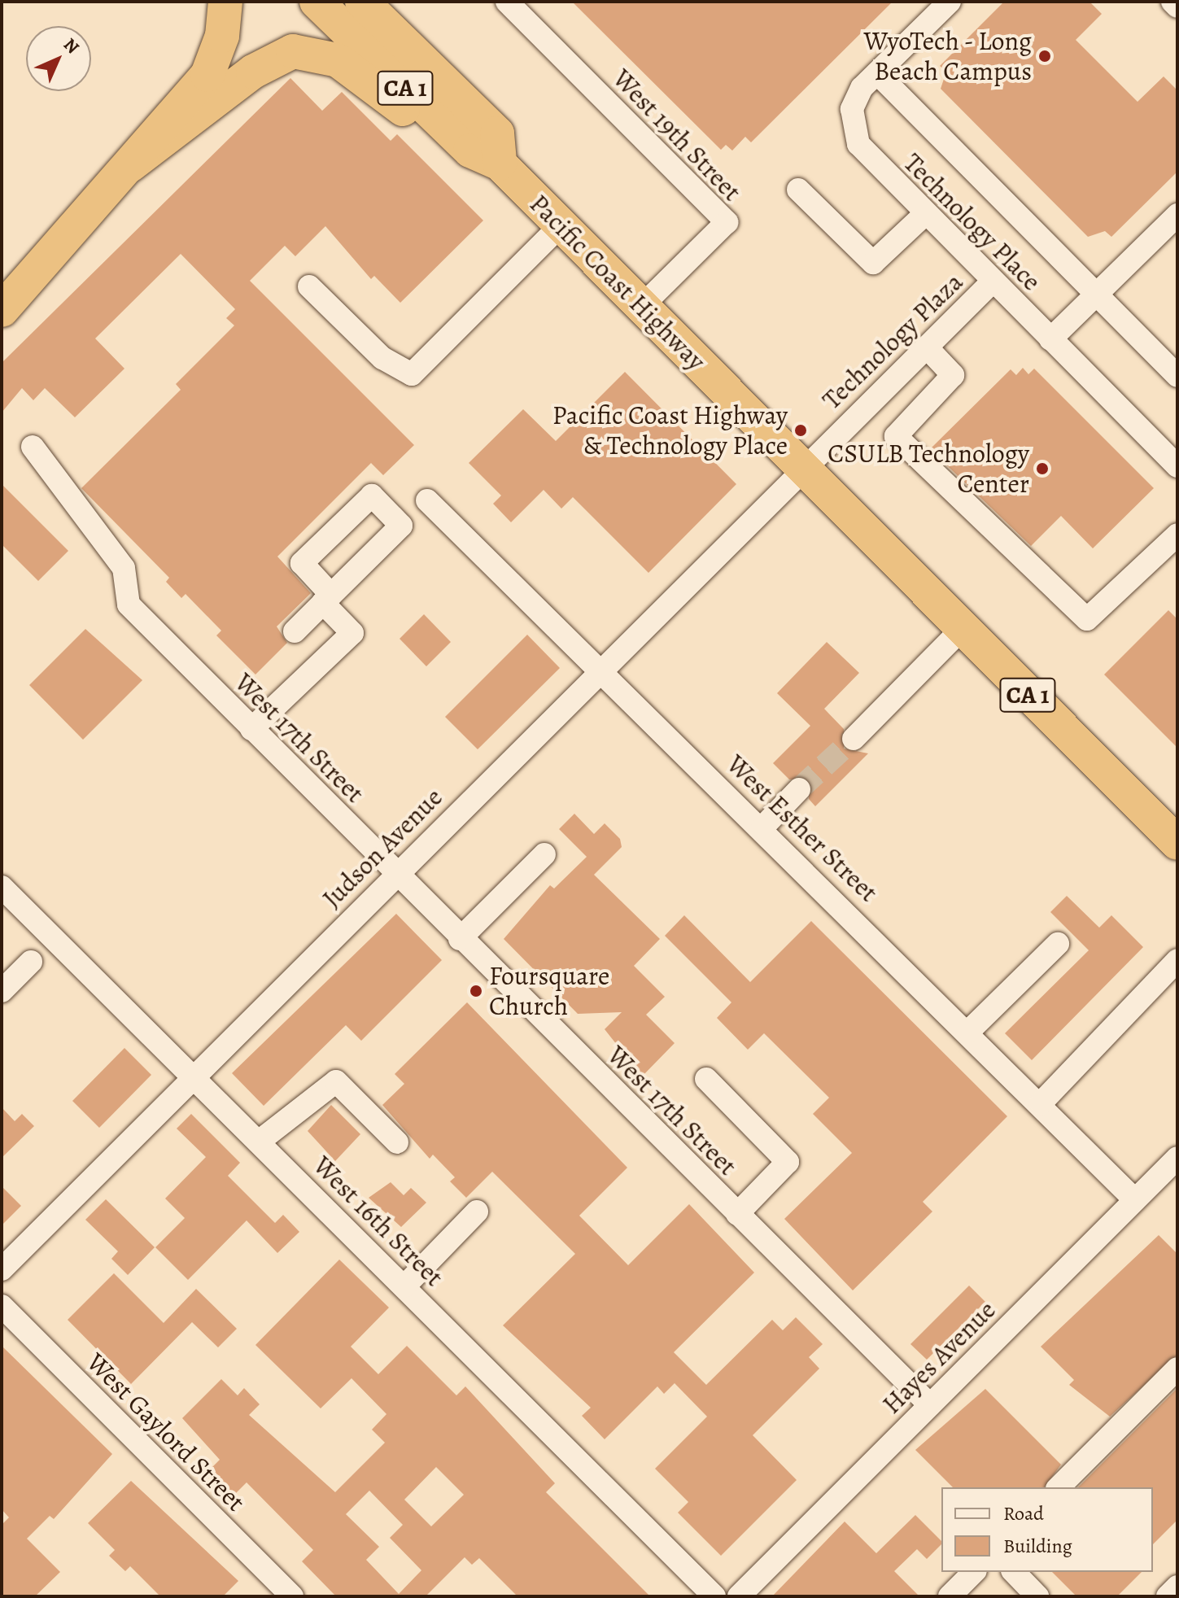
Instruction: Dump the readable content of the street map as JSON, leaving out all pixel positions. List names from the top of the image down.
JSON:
{
  "streets": {
    "highway": ["CA 1", "Pacific Coast Highway"],
    "street": [
      "West 19th Street",
      "Technology Place",
      "Technology Plaza",
      "West 17th Street",
      "West Esther Street",
      "Judson Avenue",
      "West 16th Street",
      "Hayes Avenue",
      "West Gaylord Street"
    ]
  },
  "crossings": [
    ["CA 1", "Pacific Coast Highway"],
    ["West 19th Street", "Pacific Coast Highway"],
    ["Technology Place", "Technology Plaza"],
    ["Pacific Coast Highway", "Technology Plaza"],
    ["Pacific Coast Highway", "Judson Avenue"],
    ["Technology Plaza", "Judson Avenue"],
    ["West 17th Street", "Judson Avenue"],
    ["West 17th Street", "Hayes Avenue"],
    ["West Esther Street", "Judson Avenue"],
    ["West Esther Street", "Hayes Avenue"],
    ["Judson Avenue", "West 16th Street"]
  ],
  "places": [
    "WyoTech - Long Beach Campus",
    "Pacific Coast Highway & Technology Place",
    "CSULB Technology Center",
    "Foursquare Church"
  ],
  "legend": ["Road", "Building"],
  "north": "top right"
}
